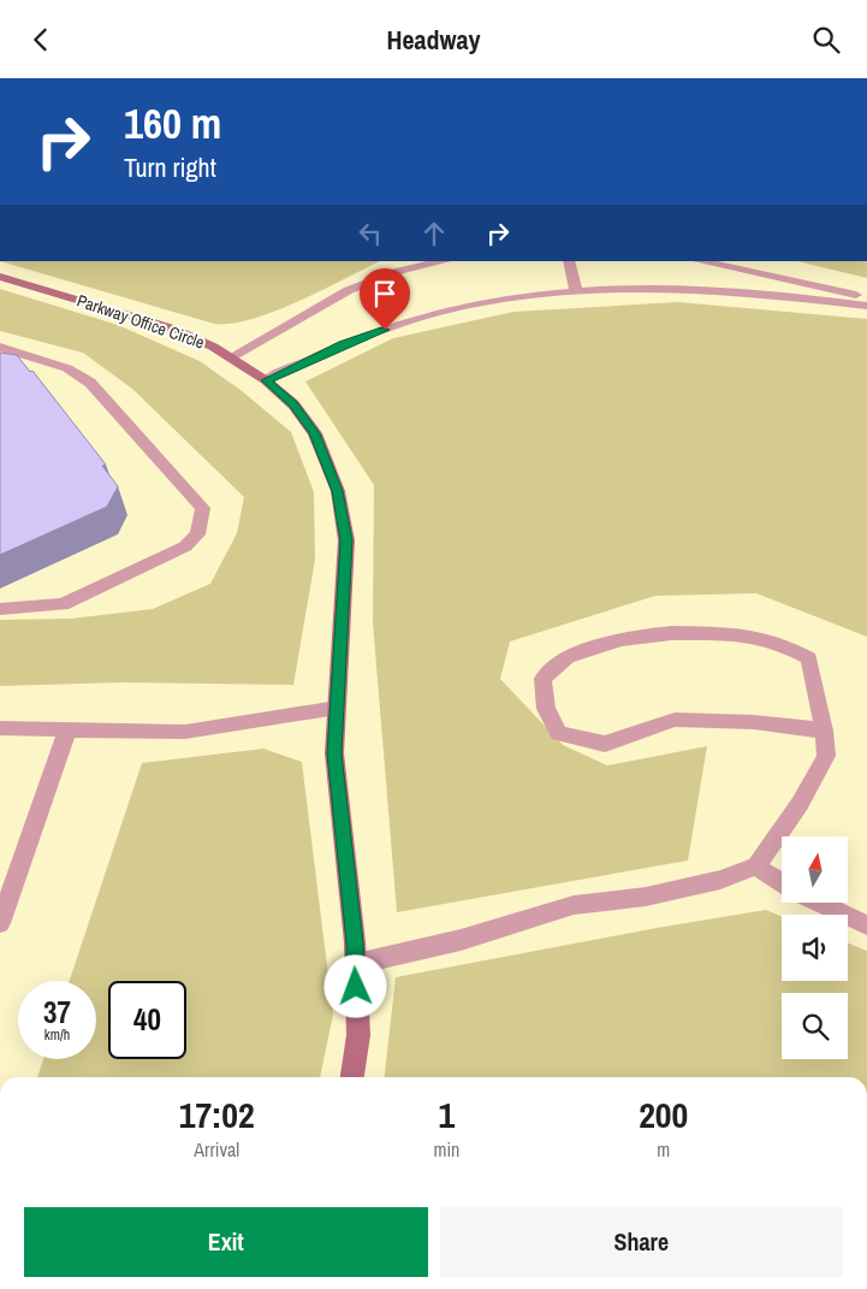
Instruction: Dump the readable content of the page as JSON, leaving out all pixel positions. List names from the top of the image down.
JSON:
{
  "streets": {
    "street": ["Parkway Office Circle"]
  },
  "north": "top",
  "page": {
    "header": "Headway",
    "turn": ["160 m", "Turn right"],
    "speed": "37 km/h",
    "limit": "40",
    "eta": [
      "17:02",
      "Arrival",
      "1",
      "min",
      "200",
      "m"
    ],
    "buttons": ["Exit", "Share"]
  }
}
